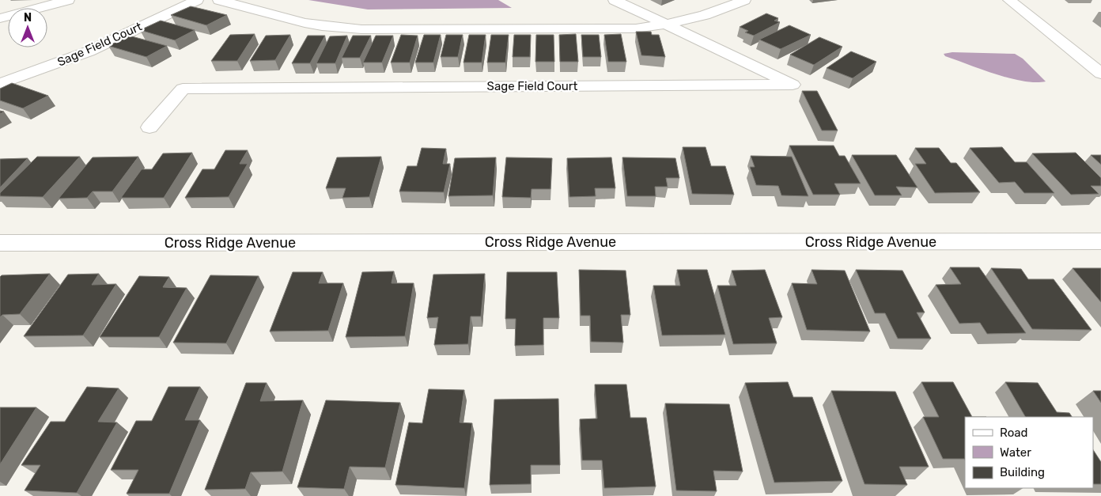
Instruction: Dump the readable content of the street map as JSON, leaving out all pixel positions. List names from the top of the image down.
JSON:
{
  "streets": {
    "street": ["Sage Field Court", "Cross Ridge Avenue"]
  },
  "legend": ["Road", "Water", "Building"],
  "north": "top"
}
